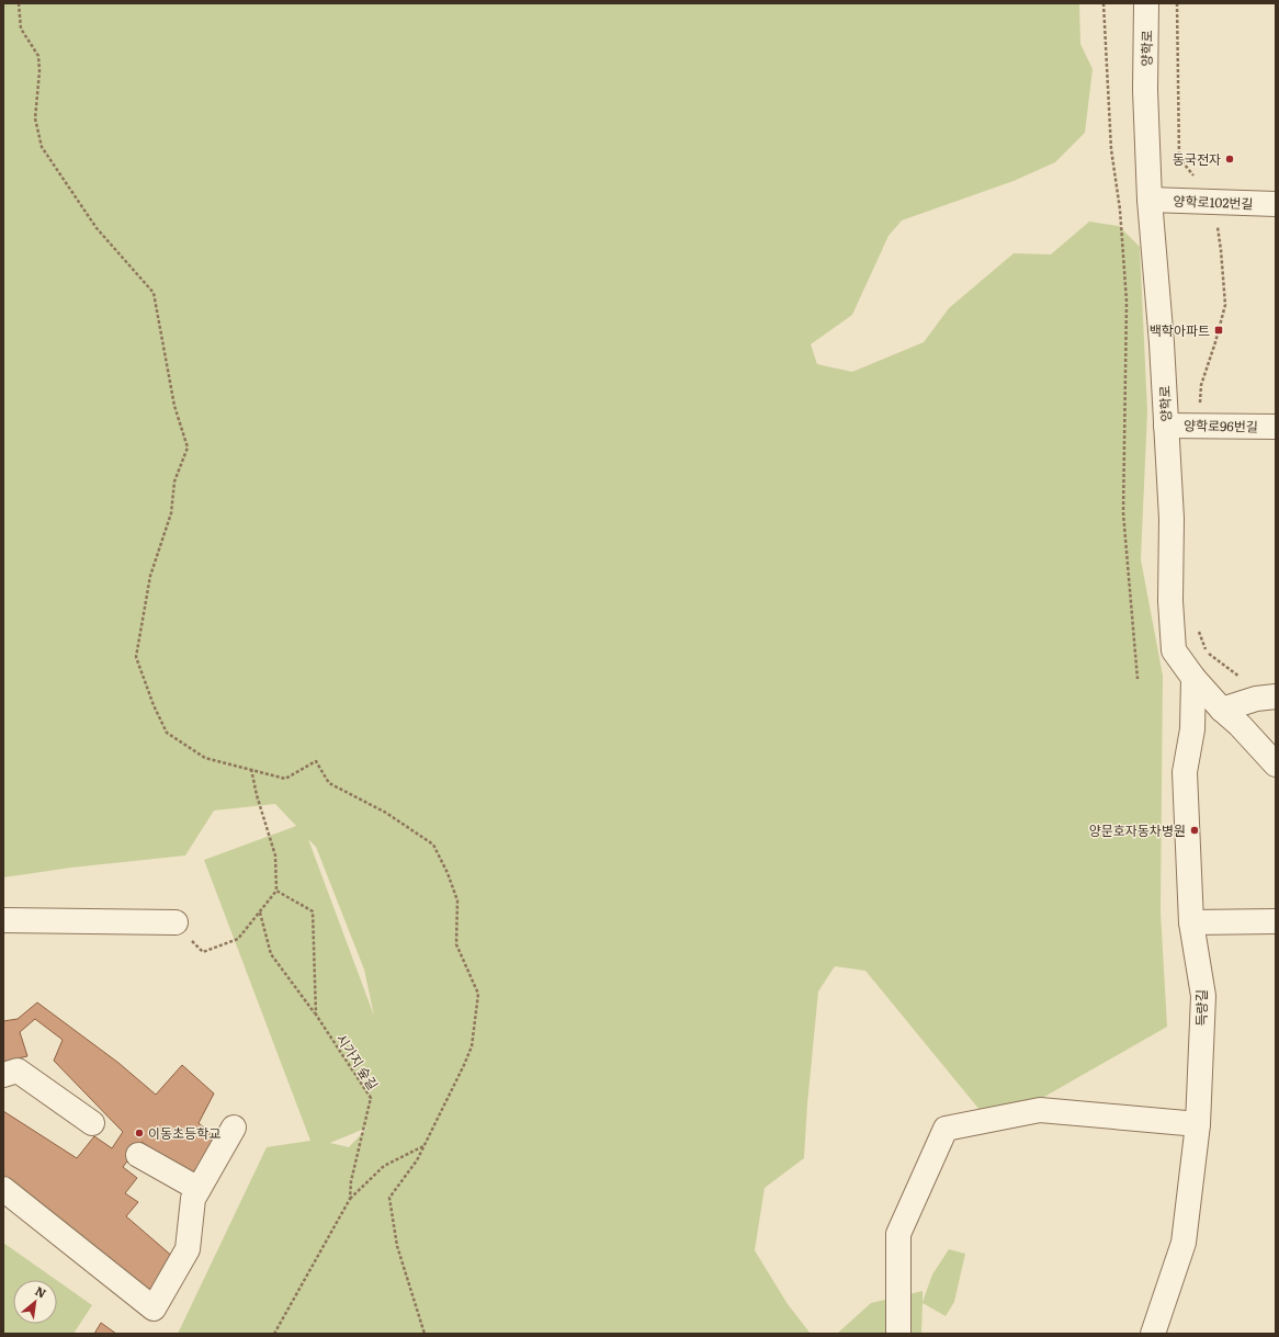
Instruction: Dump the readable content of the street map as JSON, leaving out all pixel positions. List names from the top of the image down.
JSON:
{
  "streets": {
    "street": [
      "양학로",
      "양학로102번길",
      "양학로96번길",
      "득량길"
    ],
    "path": ["시가지 숲길"]
  },
  "crossings": [
    ["양학로", "양학로102번길"],
    ["양학로", "양학로96번길"],
    ["양학로", "득량길"]
  ],
  "places": {
    "other": ["동국전자", "양문호자동차병원", "이동초등학교"],
    "transit": ["백학아파트"]
  },
  "north": "top right"
}
